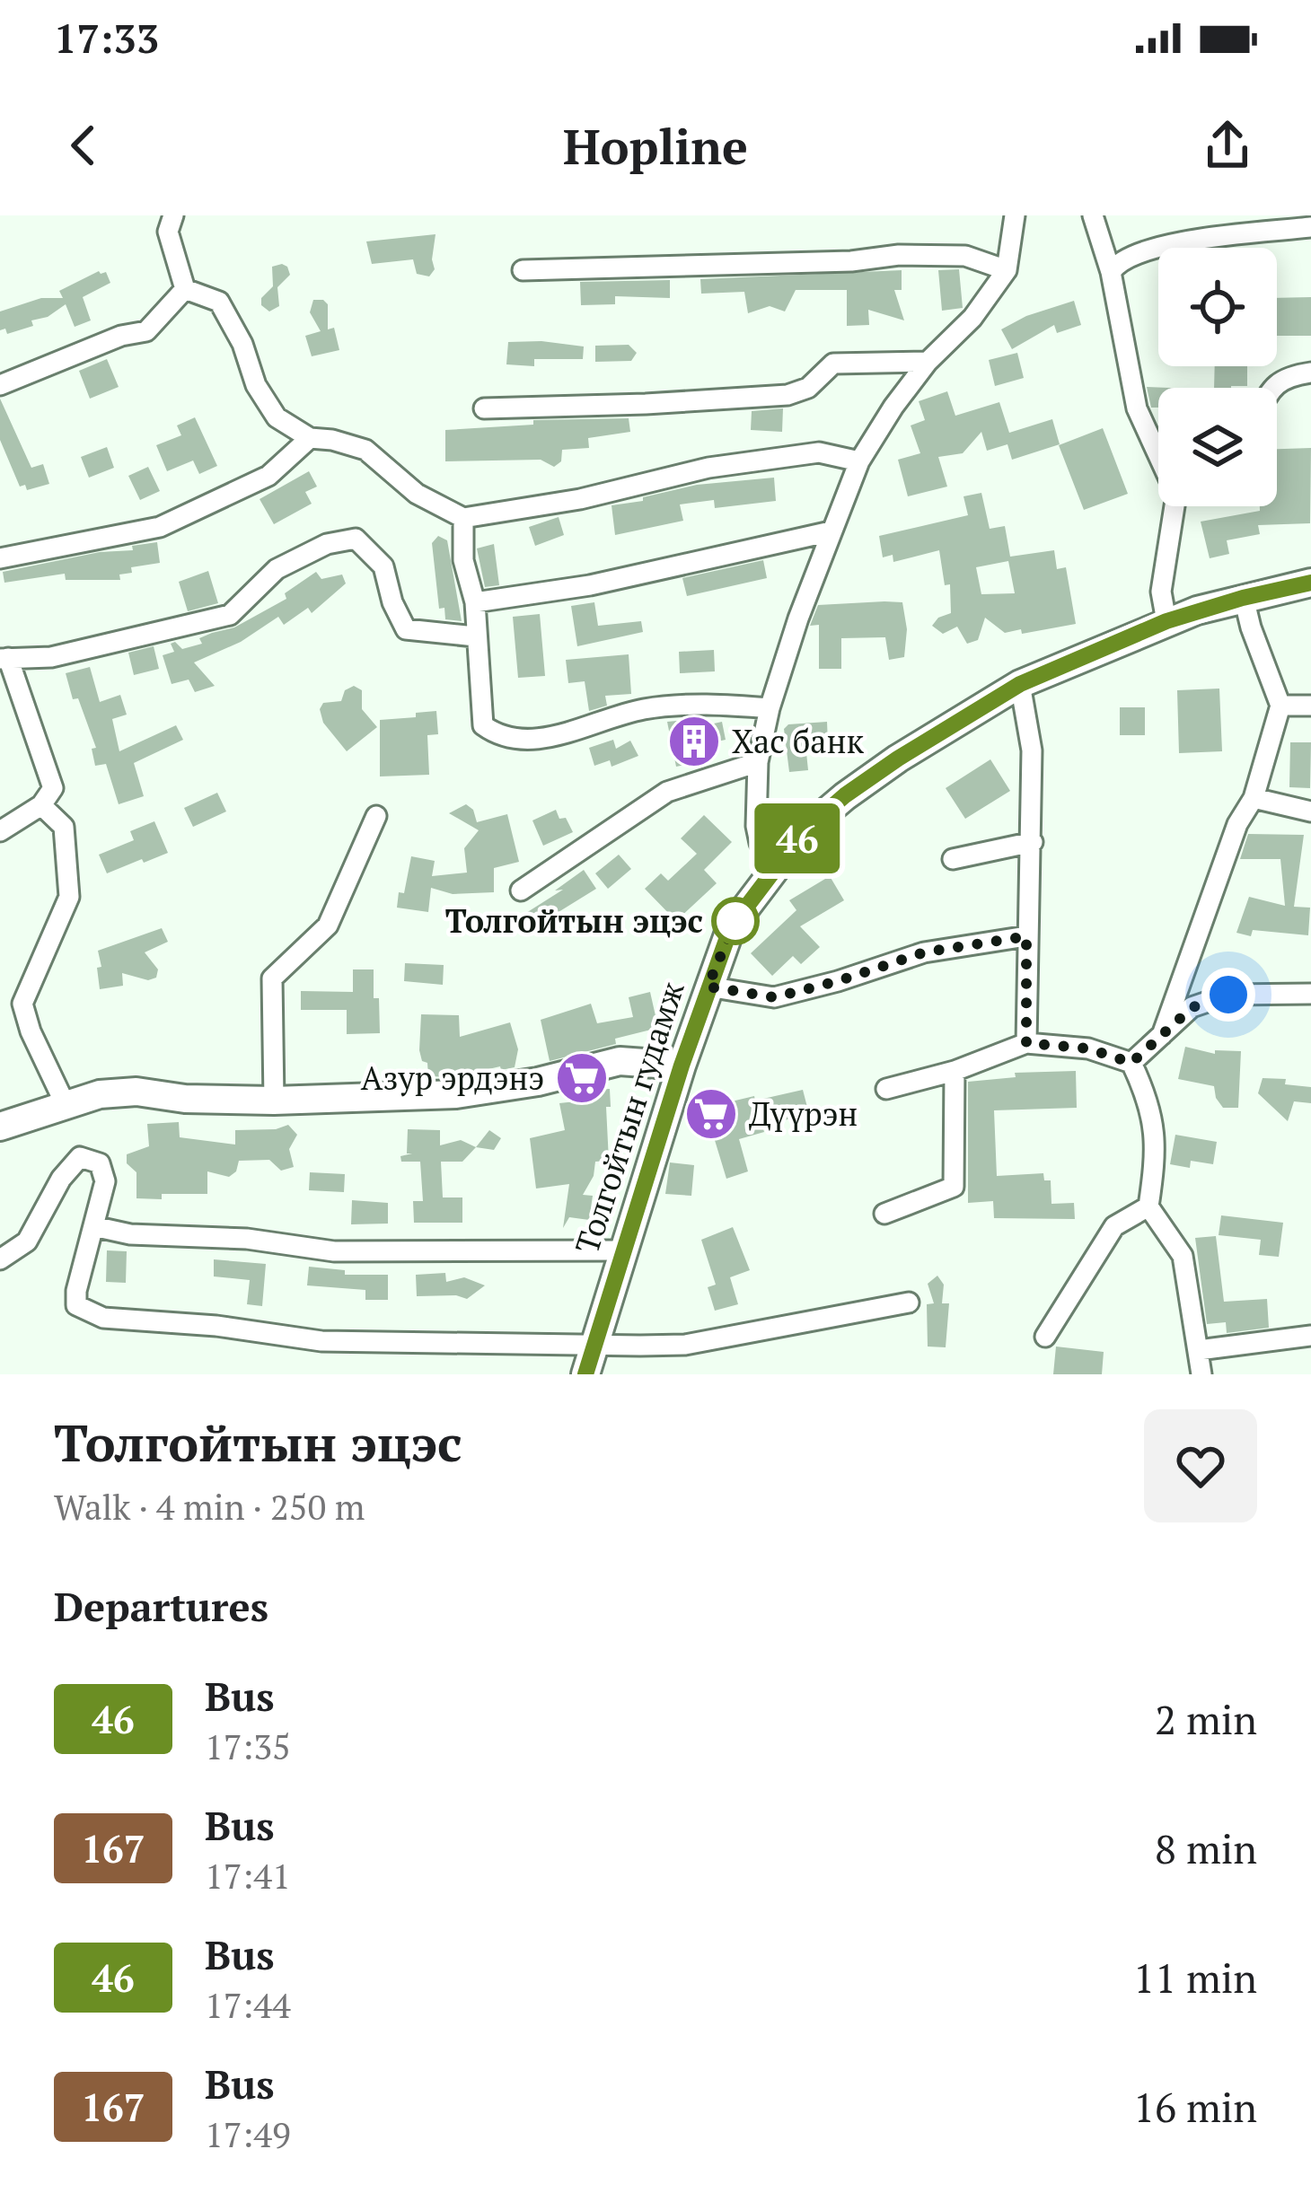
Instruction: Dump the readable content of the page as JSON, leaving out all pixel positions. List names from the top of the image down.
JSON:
{
  "streets": {
    "main road": ["Толгойтын гудамж"]
  },
  "places": {
    "building": ["Хас банк"],
    "other": ["Толгойтын эцэс"],
    "supermarket": ["Азур эрдэнэ", "Дүүрэн"]
  },
  "lines": ["bus line 46"],
  "page": {
    "status": "17:33",
    "header": "Hopline",
    "on_map": "46",
    "heading": [
      ["Толгойтын эцэс", "Walk · 4 min · 250 m"],
      "Departures"
    ],
    "list": [
      {
        "mark": "46",
        "name": "Bus",
        "note": "17:35",
        "value": "2 min"
      },
      {
        "mark": "167",
        "name": "Bus",
        "note": "17:41",
        "value": "8 min"
      },
      {
        "mark": "46",
        "name": "Bus",
        "note": "17:44",
        "value": "11 min"
      },
      {
        "mark": "167",
        "name": "Bus",
        "note": "17:49",
        "value": "16 min"
      }
    ]
  }
}
